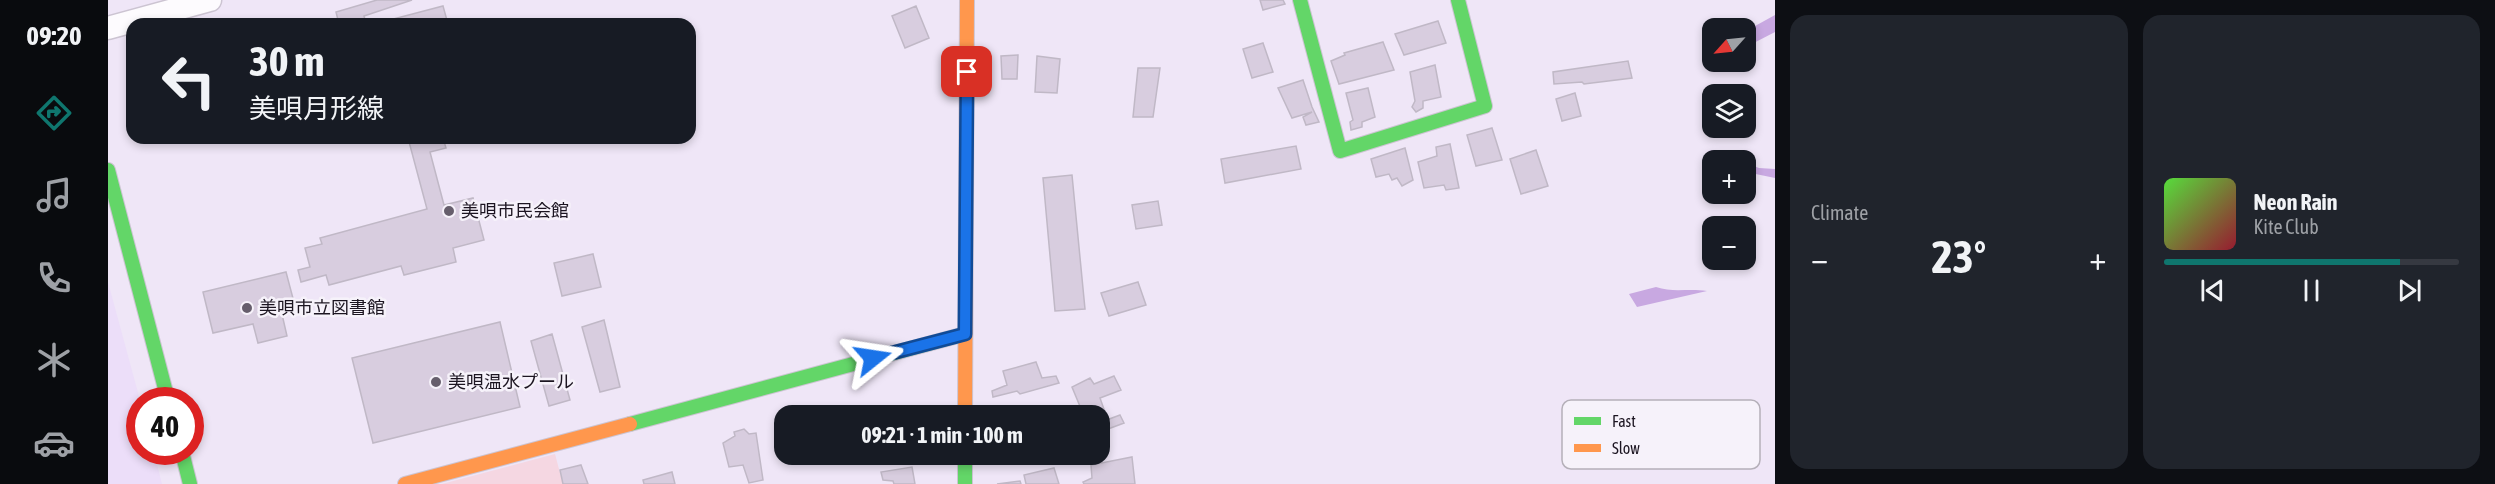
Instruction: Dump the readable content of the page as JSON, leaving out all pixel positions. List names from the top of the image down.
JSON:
{
  "places": ["美唄市民会館", "美唄市立図書館", "美唄温水プール"],
  "legend": ["Fast", "Slow"],
  "north": "bottom left",
  "page": {
    "tabs": "09:20",
    "tile": "Climate",
    "map_buttons": ["+", "−"],
    "turn": ["30 m", "美唄月形線"],
    "song": ["Neon Rain", "Kite Club"],
    "heat": ["−", "23°", "+"],
    "limit": "40",
    "trip": "09:21 · 1 min · 100 m"
  }
}
